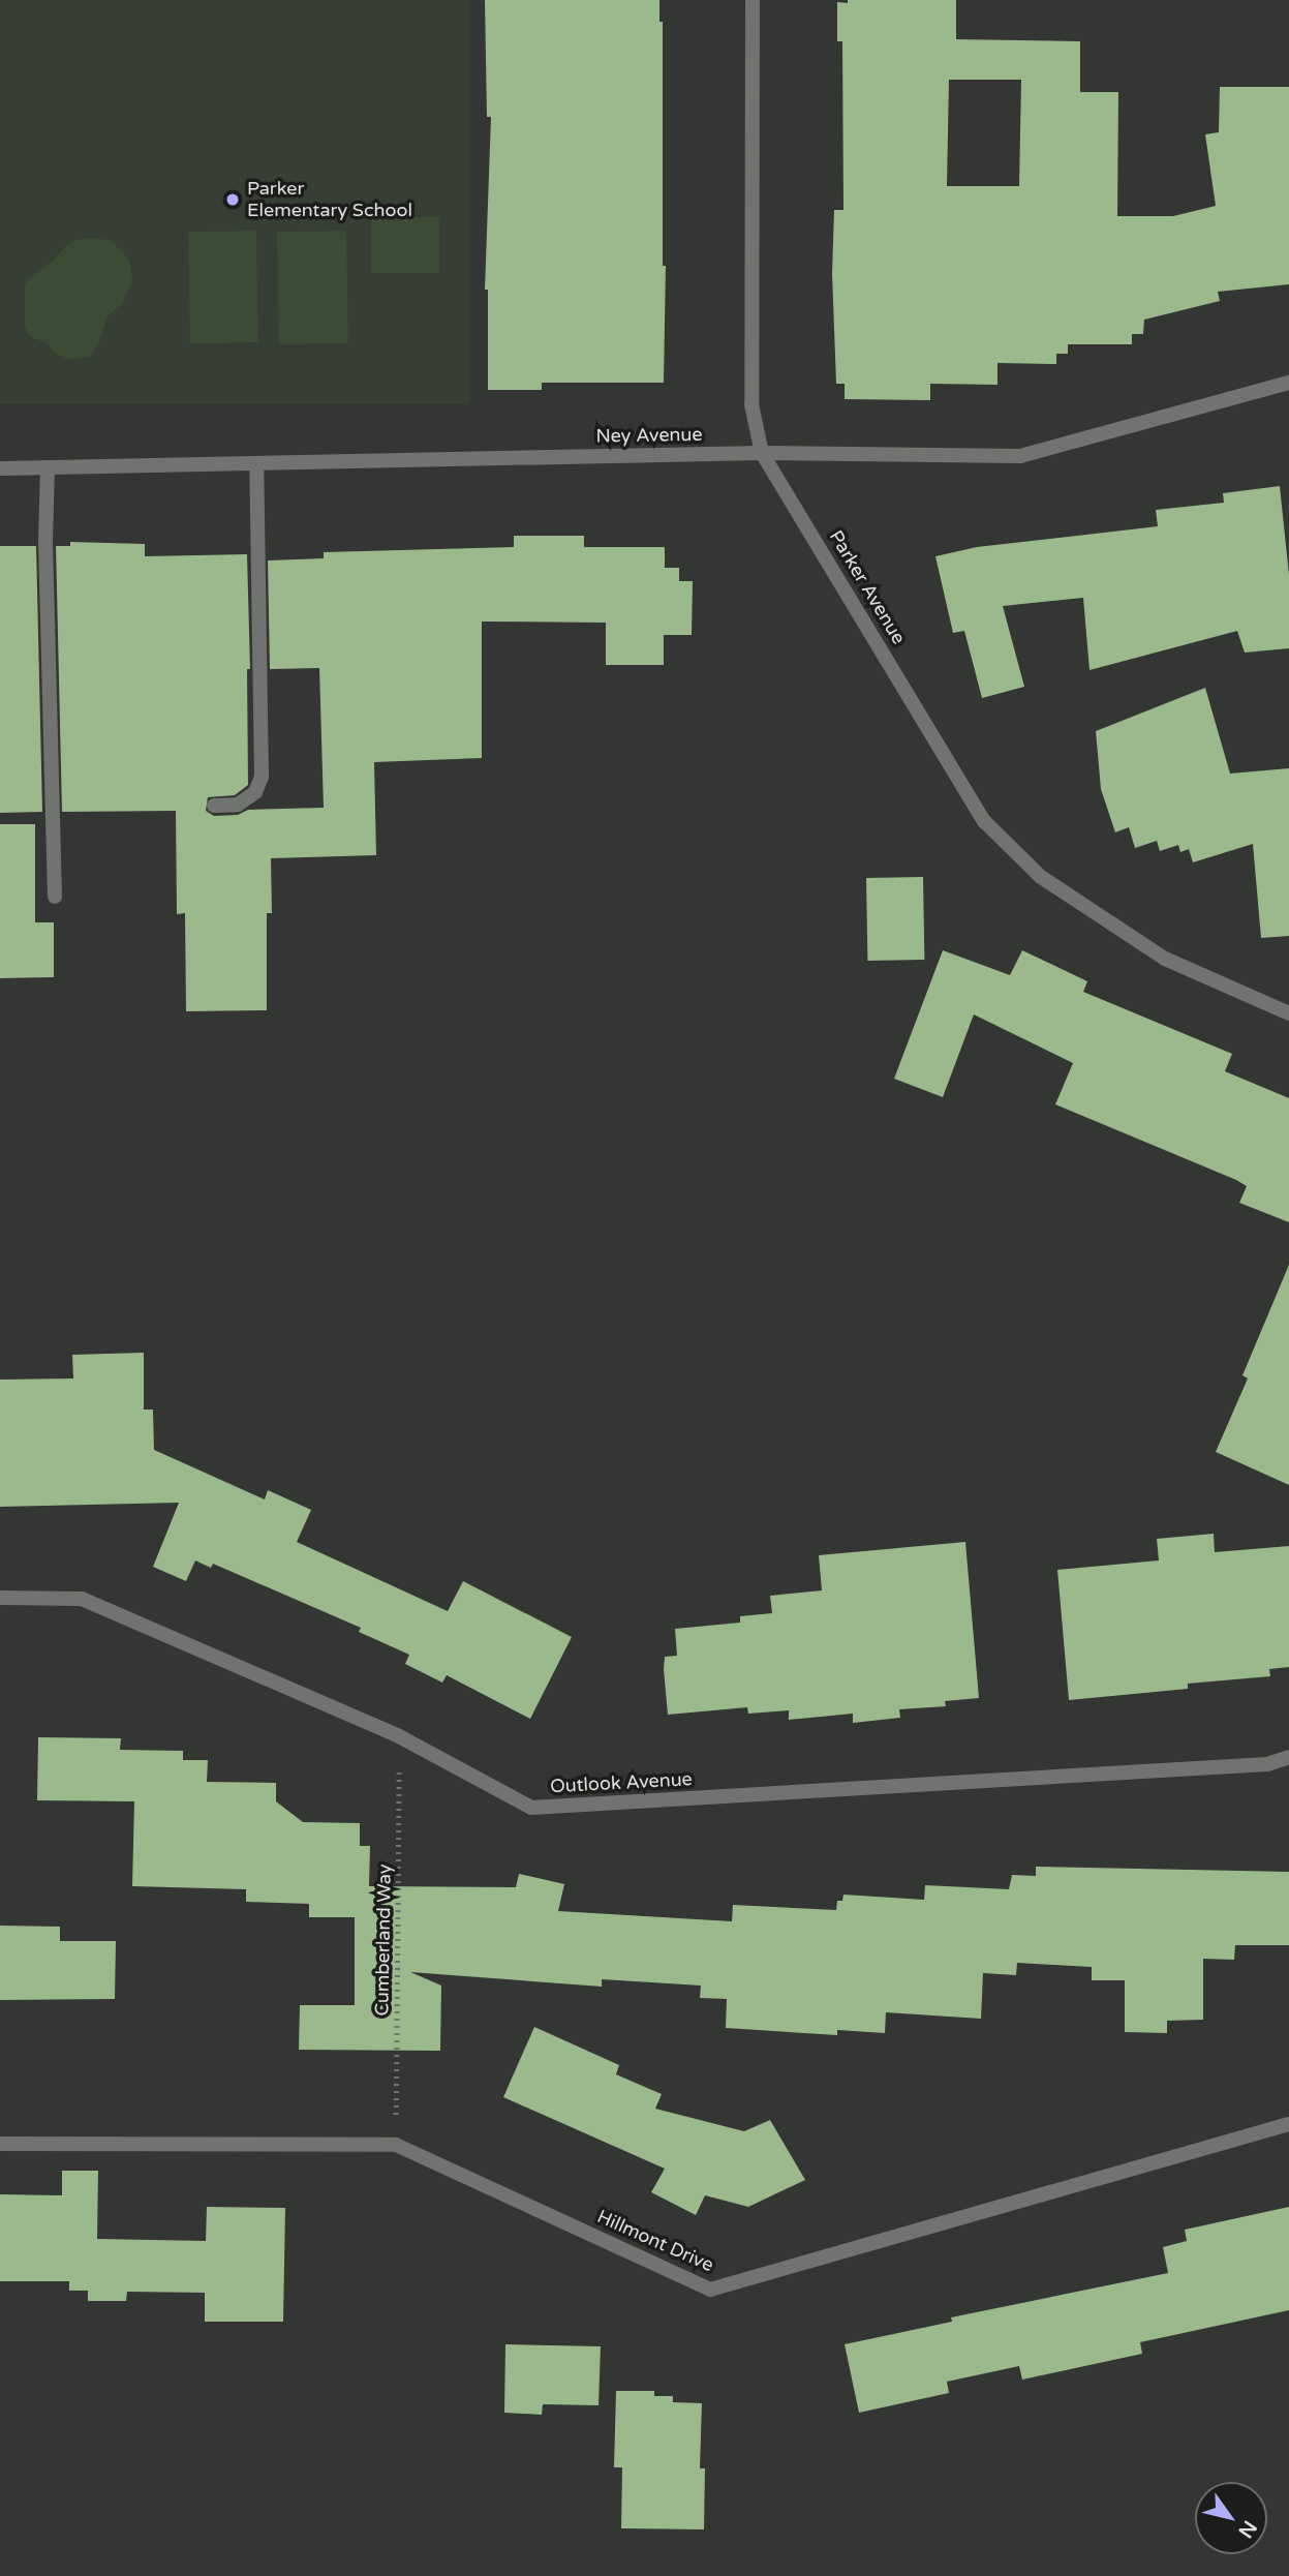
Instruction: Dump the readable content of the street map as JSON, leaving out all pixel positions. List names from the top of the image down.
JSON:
{
  "streets": {
    "street": [
      "Ney Avenue",
      "Parker Avenue",
      "Outlook Avenue",
      "Hillmont Drive"
    ],
    "path": ["Cumberland Way"]
  },
  "crossings": [
    ["Ney Avenue", "Parker Avenue"],
    ["Outlook Avenue", "Cumberland Way"],
    ["Cumberland Way", "Hillmont Drive"]
  ],
  "places": ["Parker Elementary School"],
  "north": "bottom right"
}
